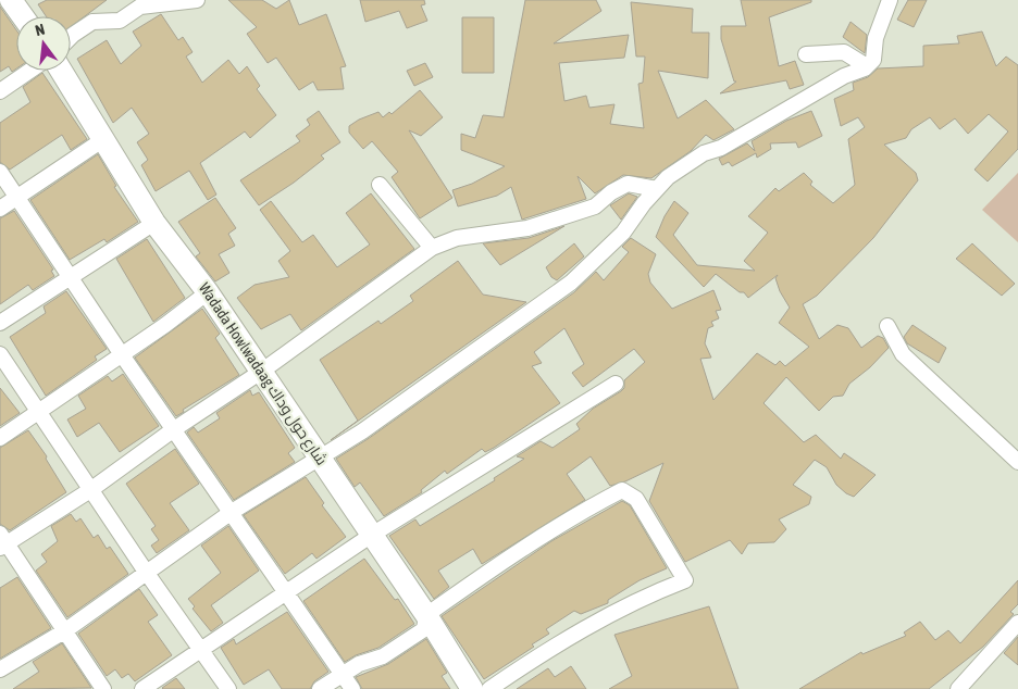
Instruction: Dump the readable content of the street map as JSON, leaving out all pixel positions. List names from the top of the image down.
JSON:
{
  "streets": {
    "street": ["Wadada Howlwadaag شارع حول وداك"]
  },
  "north": "top"
}
